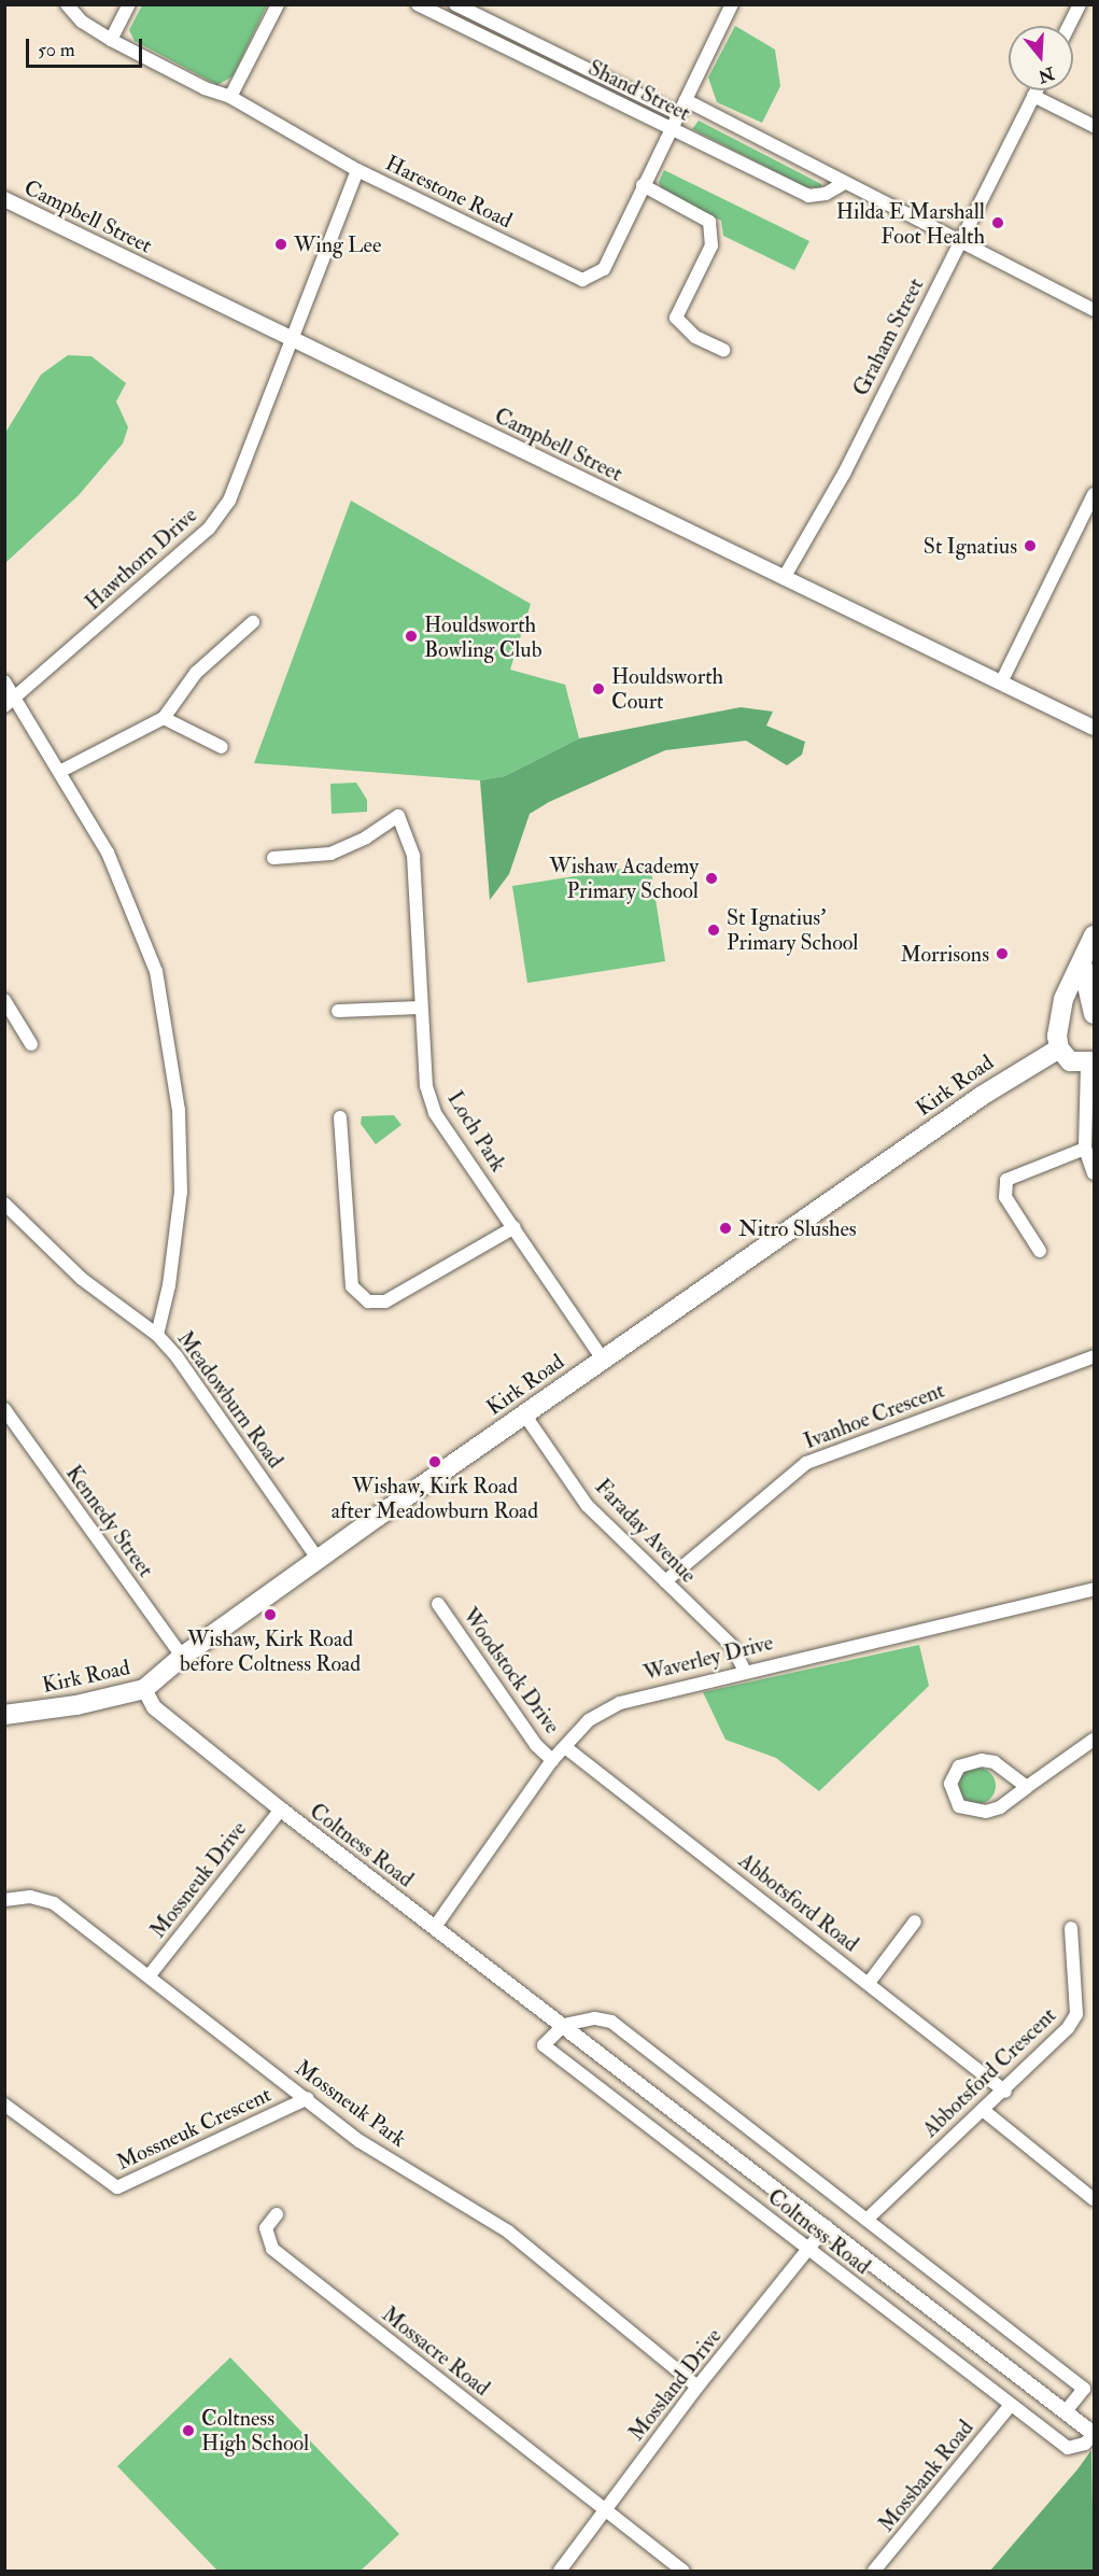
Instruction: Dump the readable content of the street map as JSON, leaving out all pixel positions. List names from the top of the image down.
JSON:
{
  "streets": {
    "main road": ["Kirk Road"],
    "street": [
      "Shand Street",
      "Harestone Road",
      "Campbell Street",
      "Graham Street",
      "Hawthorn Drive",
      "Loch Park",
      "Meadowburn Road",
      "Ivanhoe Crescent",
      "Kennedy Street",
      "Faraday Avenue",
      "Waverley Drive",
      "Woodstock Drive",
      "Coltness Road",
      "Mossneuk Drive",
      "Abbotsford Road",
      "Abbotsford Crescent",
      "Mossneuk Park",
      "Mossneuk Crescent",
      "Mossacre Road",
      "Mossland Drive",
      "Mossbank Road"
    ]
  },
  "crossings": [
    ["Shand Street", "Harestone Road"],
    ["Shand Street", "Graham Street"],
    ["Harestone Road", "Hawthorn Drive"],
    ["Campbell Street", "Graham Street"],
    ["Campbell Street", "Hawthorn Drive"],
    ["Kirk Road", "Loch Park"],
    ["Kirk Road", "Meadowburn Road"],
    ["Kirk Road", "Kennedy Street"],
    ["Kirk Road", "Faraday Avenue"],
    ["Kirk Road", "Coltness Road"],
    ["Ivanhoe Crescent", "Faraday Avenue"],
    ["Faraday Avenue", "Waverley Drive"],
    ["Waverley Drive", "Woodstock Drive"],
    ["Waverley Drive", "Coltness Road"],
    ["Waverley Drive", "Abbotsford Road"],
    ["Coltness Road", "Mossneuk Drive"],
    ["Coltness Road", "Abbotsford Crescent"],
    ["Coltness Road", "Mossland Drive"],
    ["Coltness Road", "Mossbank Road"],
    ["Mossneuk Drive", "Mossneuk Park"],
    ["Abbotsford Road", "Abbotsford Crescent"],
    ["Mossneuk Park", "Mossneuk Crescent"],
    ["Mossneuk Park", "Mossland Drive"],
    ["Mossacre Road", "Mossland Drive"]
  ],
  "places": [
    "Hilda E Marshall Foot Health",
    "Wing Lee",
    "St Ignatius",
    "Houldsworth Bowling Club",
    "Houldsworth Court",
    "Wishaw Academy Primary School",
    "St Ignatius' Primary School",
    "Morrisons",
    "Nitro Slushes",
    "Wishaw, Kirk Road after Meadowburn Road",
    "Wishaw, Kirk Road before Coltness Road",
    "Coltness High School"
  ],
  "scale_bar": "50 m",
  "north": "bottom"
}
